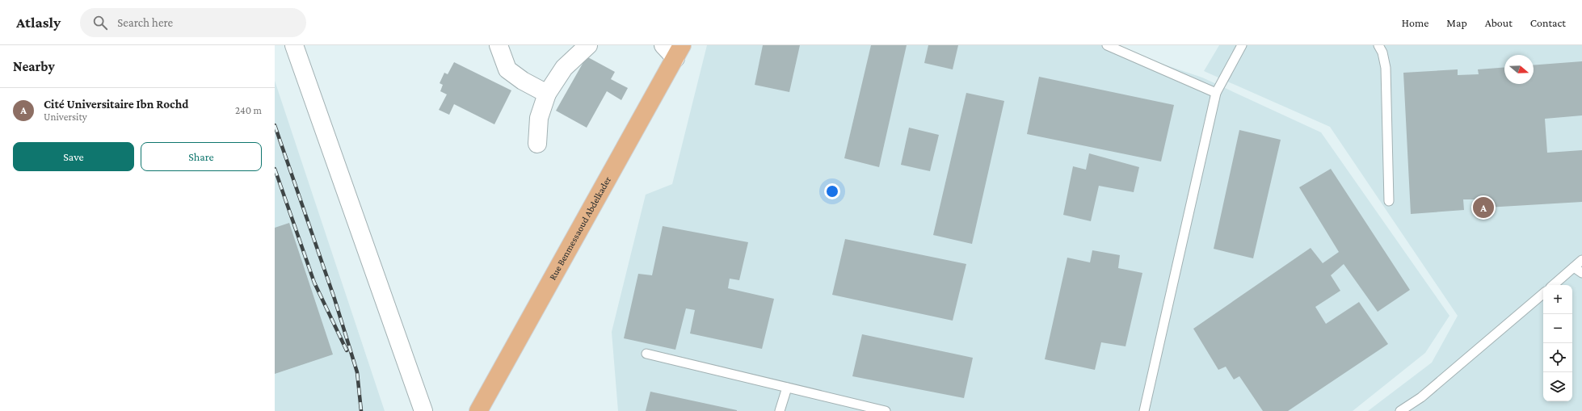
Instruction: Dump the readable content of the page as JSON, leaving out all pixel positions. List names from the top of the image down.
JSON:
{
  "streets": {
    "main road": ["Rue Benmessaoud Abdelkader"]
  },
  "north": "right",
  "page": {
    "header": "Atlasly",
    "search": "Search here",
    "nav": [
      "Home",
      "Map",
      "About",
      "Contact"
    ],
    "heading": "Nearby",
    "list": [
      {
        "mark": "A",
        "name": "Cité Universitaire Ibn Rochd",
        "note": "University",
        "value": "240 m"
      }
    ],
    "buttons": ["Save", "Share"],
    "pins": "A",
    "map_buttons": ["+", "−"]
  }
}
